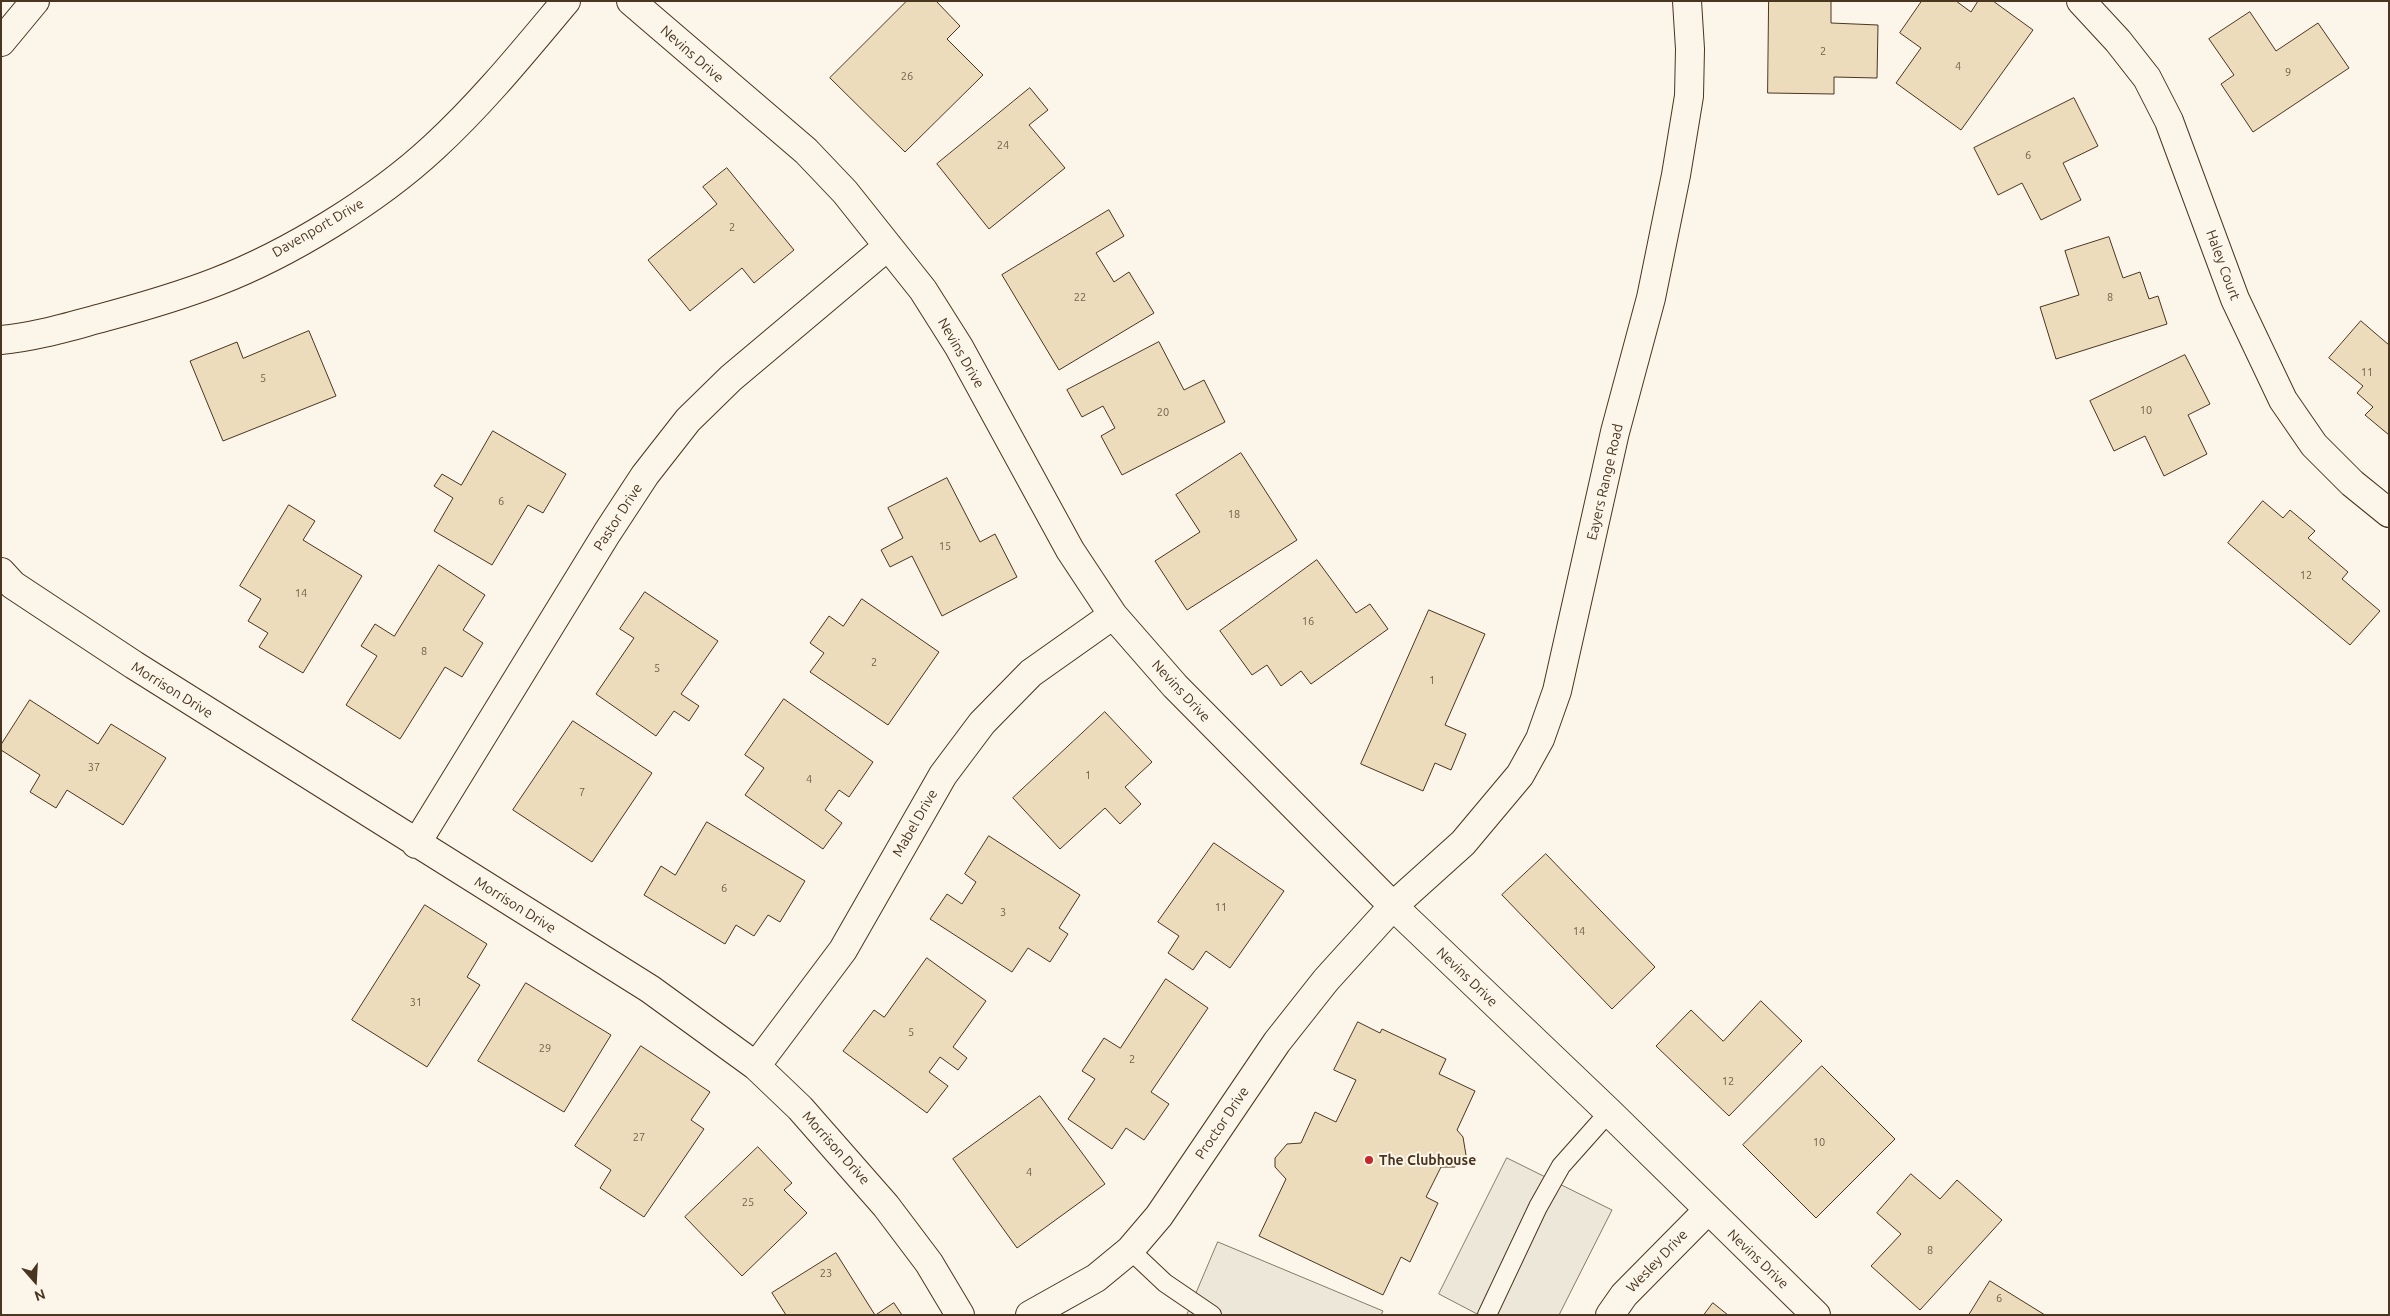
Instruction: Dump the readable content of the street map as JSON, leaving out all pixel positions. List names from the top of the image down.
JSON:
{
  "streets": {
    "street": [
      "Nevins Drive",
      "Davenport Drive",
      "Haley Court",
      "Eayers Range Road",
      "Pastor Drive",
      "Morrison Drive",
      "Mabel Drive",
      "Proctor Drive",
      "Wesley Drive"
    ]
  },
  "crossings": [
    ["Nevins Drive", "Eayers Range Road"],
    ["Nevins Drive", "Pastor Drive"],
    ["Nevins Drive", "Mabel Drive"],
    ["Nevins Drive", "Proctor Drive"],
    ["Nevins Drive", "Wesley Drive"],
    ["Eayers Range Road", "Proctor Drive"],
    ["Pastor Drive", "Morrison Drive"],
    ["Morrison Drive", "Mabel Drive"]
  ],
  "places": ["The Clubhouse"],
  "house_numbers": [
    "2",
    "4",
    "9",
    "26",
    "24",
    "6",
    "2",
    "22",
    "8",
    "11",
    "5",
    "10",
    "20",
    "6",
    "18",
    "15",
    "12",
    "14",
    "16",
    "8",
    "2",
    "5",
    "1",
    "37",
    "1",
    "4",
    "7",
    "6",
    "11",
    "3",
    "14",
    "31",
    "5",
    "29",
    "2",
    "12",
    "27",
    "10",
    "4",
    "25",
    "8",
    "23",
    "6"
  ],
  "north": "bottom"
}
